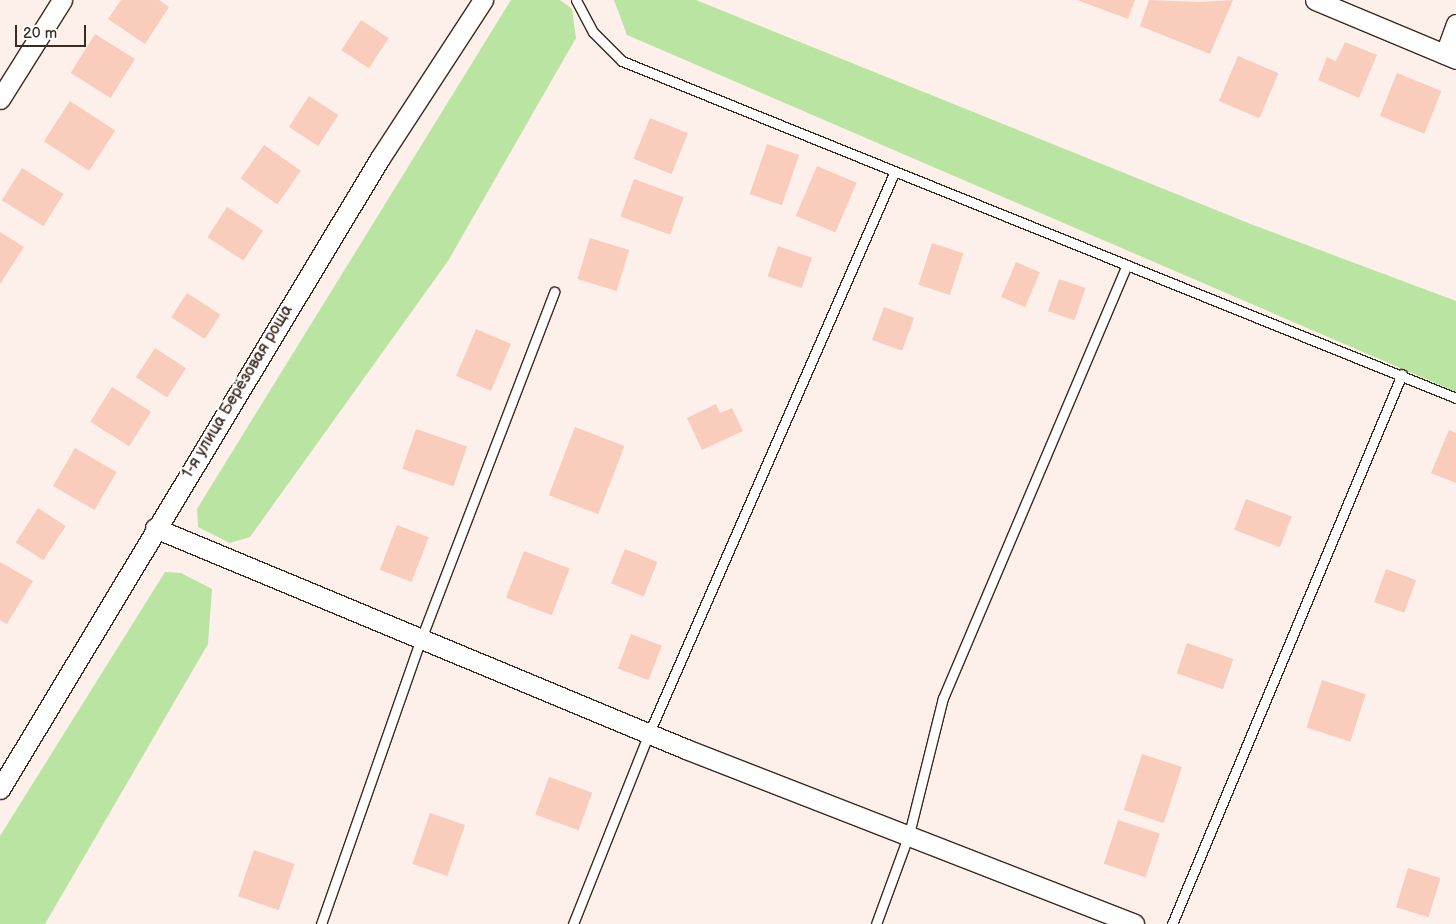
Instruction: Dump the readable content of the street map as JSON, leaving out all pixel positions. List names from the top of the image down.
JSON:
{
  "streets": {
    "street": ["1-я улица Берёзовая роща"]
  },
  "scale_bar": "20 m"
}
